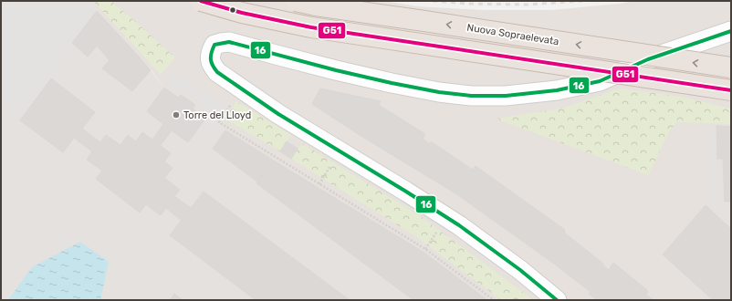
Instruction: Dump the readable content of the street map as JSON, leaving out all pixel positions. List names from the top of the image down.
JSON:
{
  "streets": {
    "highway": ["Nuova Sopraelevata"]
  },
  "places": ["Torre del Lloyd"],
  "lines": ["transit line G51", "transit line 16"]
}
